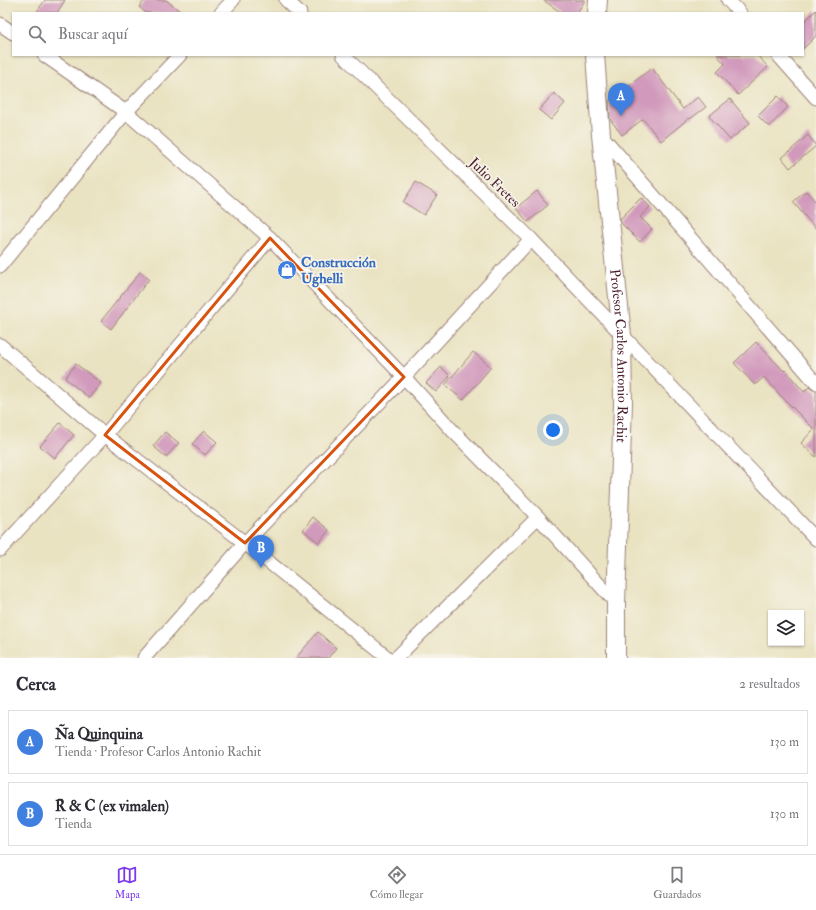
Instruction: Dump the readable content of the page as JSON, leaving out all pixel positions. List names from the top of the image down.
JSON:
{
  "streets": {
    "main road": ["Profesor Carlos Antonio Rachit"],
    "street": ["Julio Fretes"]
  },
  "crossings": [
    ["Julio Fretes", "Profesor Carlos Antonio Rachit"]
  ],
  "places": {
    "shop": ["Construcción Ughelli"]
  },
  "page": {
    "search": "Buscar aquí",
    "pins": ["A", "B"],
    "heading": ["Cerca", "2 resultados"],
    "list": [
      {
        "mark": "A",
        "name": "Ña Quinquina",
        "note": "Tienda · Profesor Carlos Antonio Rachit",
        "value": "130 m"
      },
      {
        "mark": "B",
        "name": "R & C (ex vimalen)",
        "note": "Tienda",
        "value": "130 m"
      }
    ],
    "nav": ["Mapa", "Cómo llegar", "Guardados"]
  }
}
